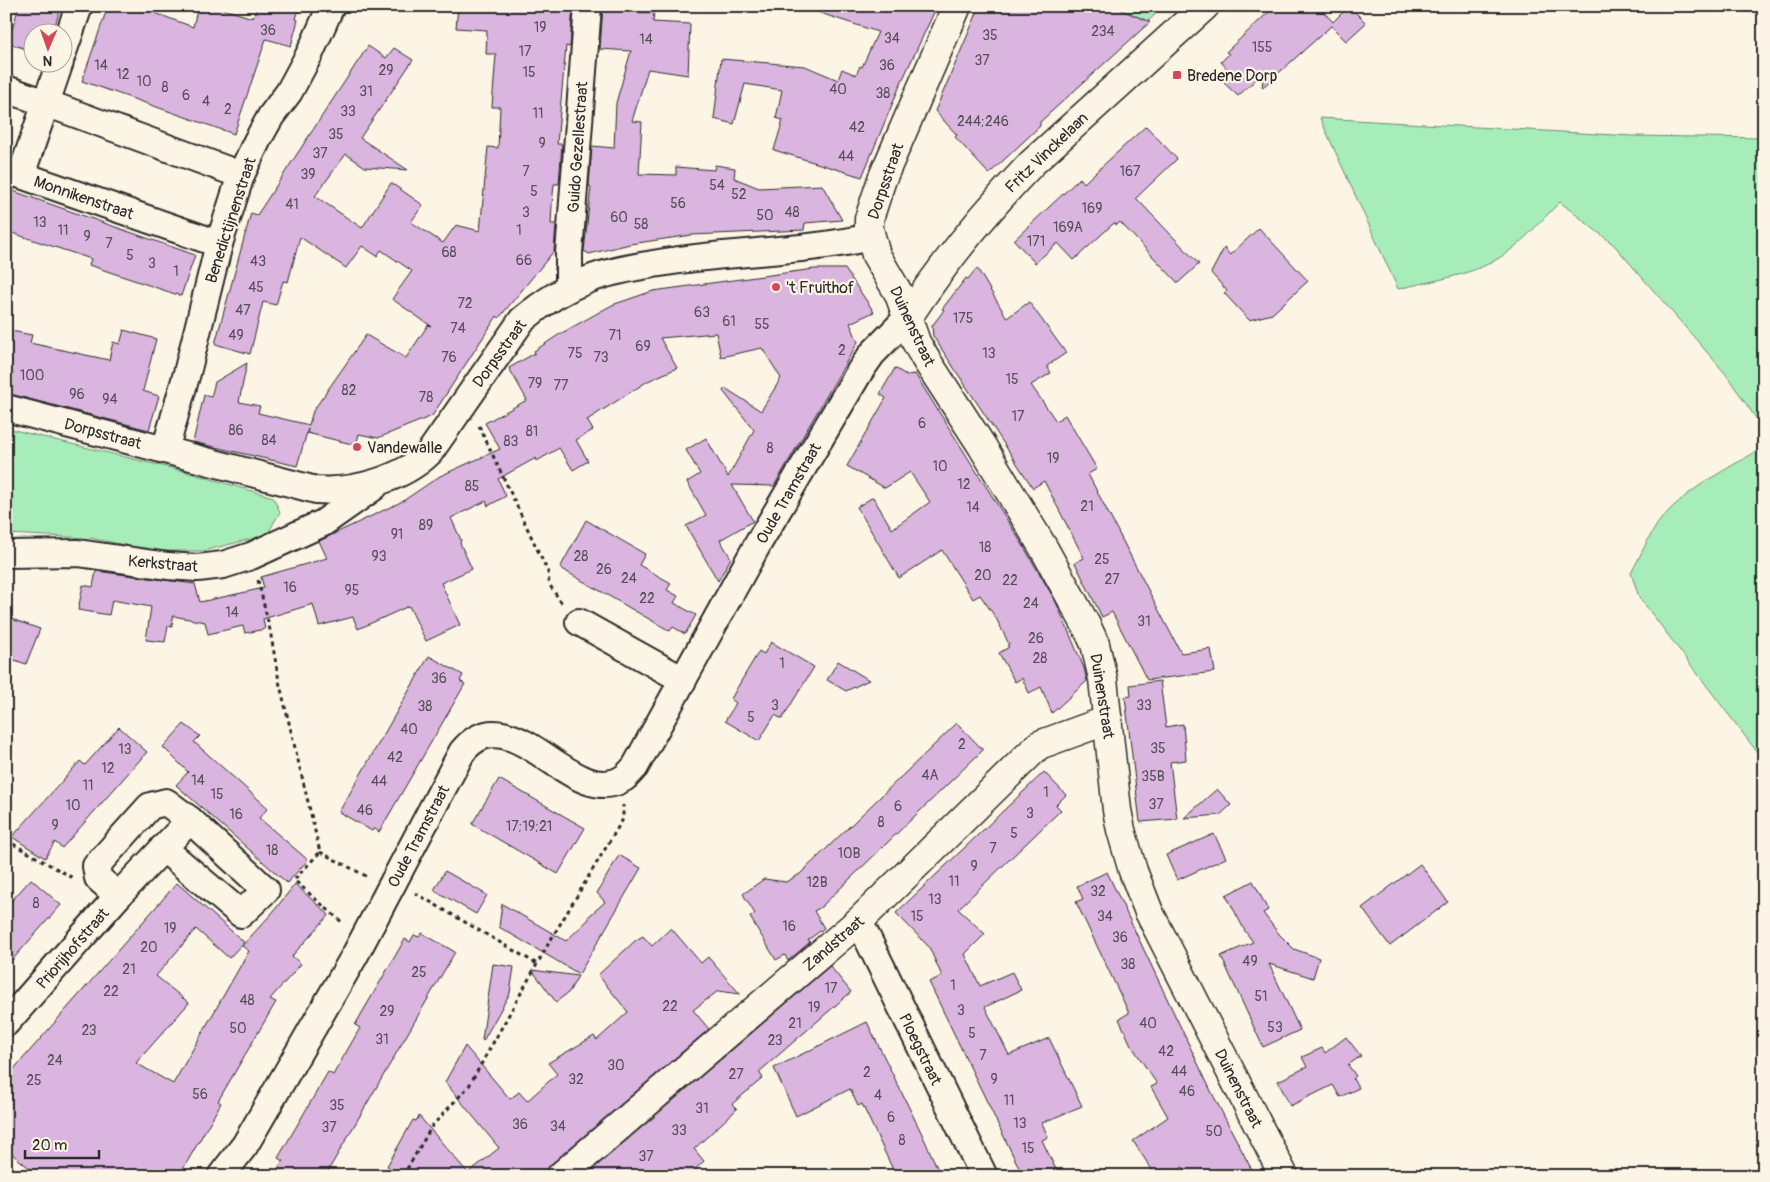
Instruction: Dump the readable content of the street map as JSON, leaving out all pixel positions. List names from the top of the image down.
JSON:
{
  "streets": {
    "street": [
      "Guido Gezellestraat",
      "Fritz Vinckelaan",
      "Dorpsstraat",
      "Monnikenstraat",
      "Benedictijnenstraat",
      "Duinenstraat",
      "Oude Tramstraat",
      "Kerkstraat",
      "Zandstraat",
      "Priorijhofstraat",
      "Ploegstraat"
    ]
  },
  "crossings": [
    ["Guido Gezellestraat", "Dorpsstraat"],
    ["Fritz Vinckelaan", "Duinenstraat"],
    ["Fritz Vinckelaan", "Oude Tramstraat"],
    ["Dorpsstraat", "Benedictijnenstraat"],
    ["Dorpsstraat", "Duinenstraat"],
    ["Dorpsstraat", "Kerkstraat"],
    ["Monnikenstraat", "Benedictijnenstraat"],
    ["Duinenstraat", "Oude Tramstraat"],
    ["Duinenstraat", "Zandstraat"],
    ["Zandstraat", "Ploegstraat"]
  ],
  "places": {
    "transit": ["Bredene Dorp"],
    "other": ["'t Fruithof", "Vandewalle"]
  },
  "house_numbers": [
    "19",
    "36",
    "234",
    "35",
    "34",
    "14",
    "155",
    "17",
    "37",
    "14",
    "36",
    "29",
    "15",
    "12",
    "10",
    "8",
    "40",
    "31",
    "38",
    "6",
    "4",
    "2",
    "33",
    "11",
    "244;246",
    "42",
    "35",
    "9",
    "37",
    "44",
    "7",
    "167",
    "39",
    "54",
    "5",
    "52",
    "56",
    "41",
    "169",
    "3",
    "48",
    "50",
    "60",
    "13",
    "58",
    "169A",
    "11",
    "1",
    "9",
    "171",
    "7",
    "68",
    "5",
    "66",
    "43",
    "3",
    "1",
    "45",
    "72",
    "47",
    "63",
    "175",
    "61",
    "55",
    "74",
    "49",
    "71",
    "69",
    "2",
    "75",
    "13",
    "76",
    "73",
    "100",
    "15",
    "79",
    "77",
    "82",
    "96",
    "78",
    "94",
    "17",
    "6",
    "86",
    "81",
    "84",
    "83",
    "8",
    "19",
    "10",
    "12",
    "85",
    "21",
    "14",
    "89",
    "91",
    "18",
    "93",
    "28",
    "25",
    "26",
    "20",
    "24",
    "27",
    "22",
    "16",
    "95",
    "22",
    "24",
    "14",
    "31",
    "26",
    "28",
    "1",
    "36",
    "3",
    "33",
    "38",
    "5",
    "40",
    "2",
    "35",
    "13",
    "42",
    "12",
    "4A",
    "35B",
    "14",
    "44",
    "11",
    "1",
    "15",
    "37",
    "10",
    "6",
    "46",
    "3",
    "16",
    "8",
    "9",
    "17;19;21",
    "5",
    "7",
    "18",
    "10B",
    "9",
    "11",
    "12B",
    "32",
    "13",
    "8",
    "15",
    "34",
    "16",
    "19",
    "36",
    "20",
    "49",
    "38",
    "21",
    "25",
    "1",
    "17",
    "22",
    "51",
    "48",
    "22",
    "19",
    "3",
    "29",
    "21",
    "40",
    "53",
    "50",
    "23",
    "5",
    "31",
    "23",
    "42",
    "7",
    "24",
    "30",
    "44",
    "2",
    "27",
    "32",
    "9",
    "25",
    "46",
    "56",
    "4",
    "11",
    "35",
    "31",
    "6",
    "13",
    "36",
    "34",
    "37",
    "33",
    "50",
    "8",
    "15",
    "37"
  ],
  "scale_bar": "20 m",
  "north": "bottom"
}
